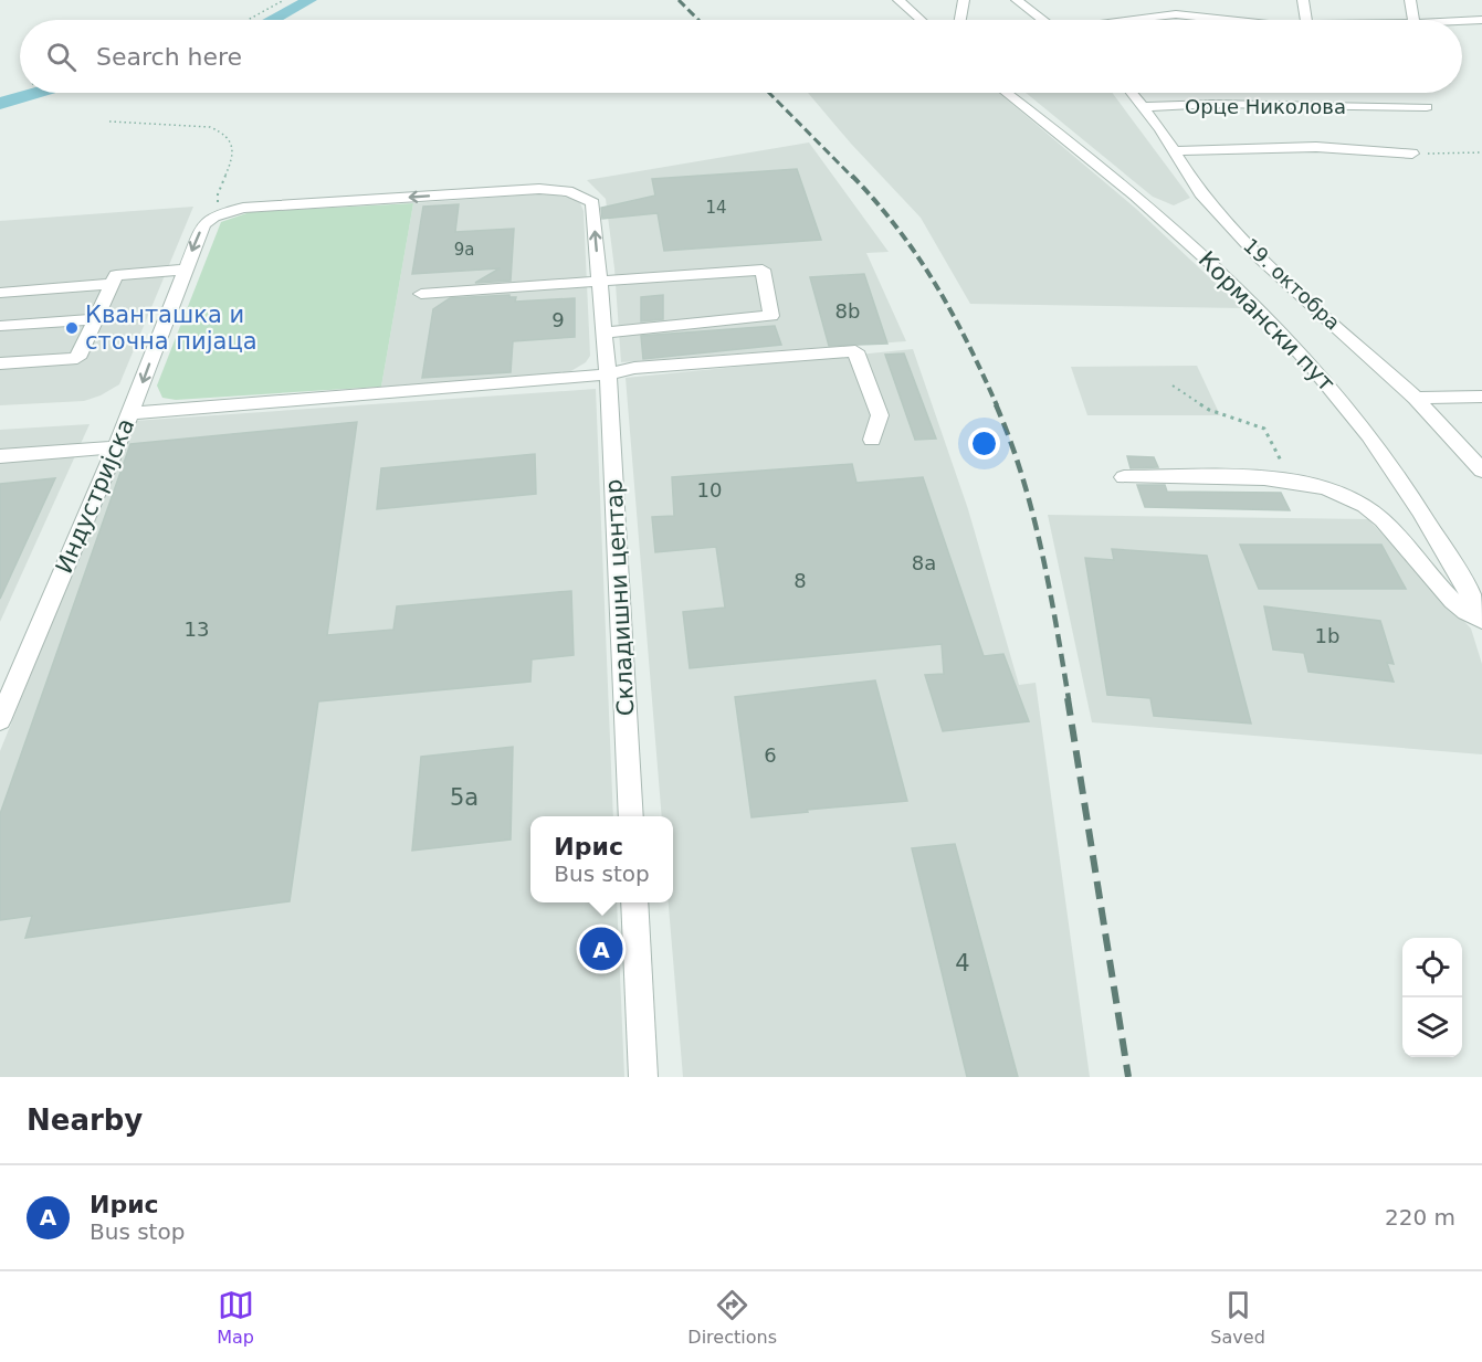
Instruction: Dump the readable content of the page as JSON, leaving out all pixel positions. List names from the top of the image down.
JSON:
{
  "streets": {
    "street": [
      "Орце Николова",
      "19. октобра",
      "Кормански пут",
      "Индустријска",
      "Складишни центар"
    ]
  },
  "crossings": [
    ["Орце Николова", "19. октобра"],
    ["Индустријска", "Складишни центар"]
  ],
  "one_way": ["Индустријска"],
  "places": ["Кванташка и сточна пијаца"],
  "house_numbers": [
    "14",
    "9a",
    "8b",
    "9",
    "10",
    "8a",
    "8",
    "13",
    "1b",
    "6",
    "5a",
    "4"
  ],
  "page": {
    "search": "Search here",
    "popup": ["Ирис", "Bus stop"],
    "pins": "A",
    "heading": "Nearby",
    "list": [
      {
        "mark": "A",
        "name": "Ирис",
        "note": "Bus stop",
        "value": "220 m"
      }
    ],
    "nav": ["Map", "Directions", "Saved"]
  }
}
